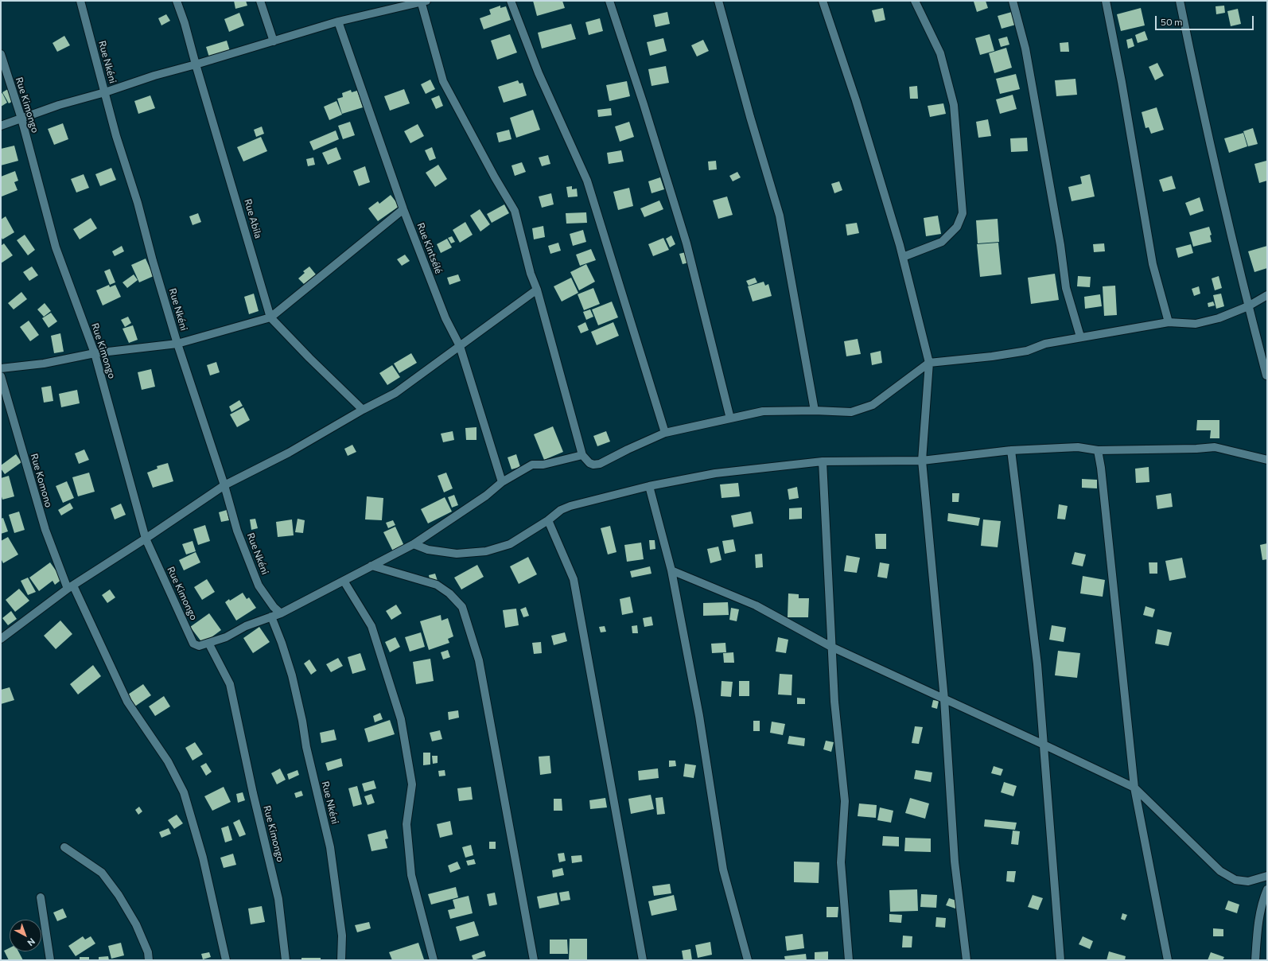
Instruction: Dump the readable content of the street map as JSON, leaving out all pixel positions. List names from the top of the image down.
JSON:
{
  "streets": {
    "street": [
      "Rue Nkéni",
      "Rue Kimongo",
      "Rue Abila",
      "Rue Kintsélé",
      "Rue Komono"
    ]
  },
  "scale_bar": "50 m",
  "north": "bottom right"
}
